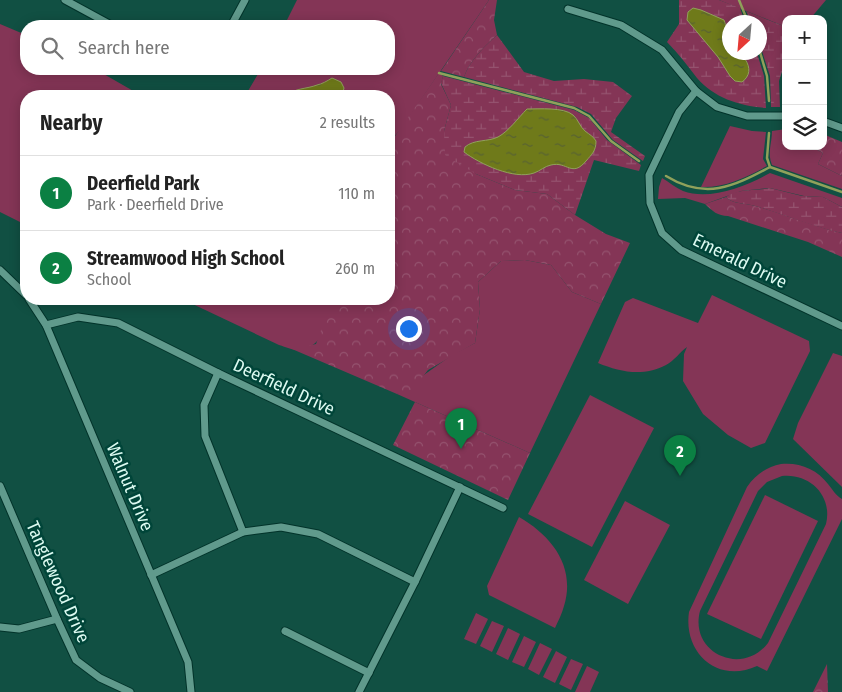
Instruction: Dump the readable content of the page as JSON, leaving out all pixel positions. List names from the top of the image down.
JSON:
{
  "streets": {
    "street": [
      "Emerald Drive",
      "Deerfield Drive",
      "Walnut Drive",
      "Tanglewood Drive"
    ]
  },
  "crossings": [
    ["Deerfield Drive", "Walnut Drive"]
  ],
  "north": "bottom left",
  "page": {
    "map_buttons": ["+", "−"],
    "search": "Search here",
    "heading": ["Nearby", "2 results"],
    "list": [
      {
        "mark": "1",
        "name": "Deerfield Park",
        "note": "Park · Deerfield Drive",
        "value": "110 m"
      },
      {
        "mark": "2",
        "name": "Streamwood High School",
        "note": "School",
        "value": "260 m"
      }
    ],
    "pins": ["1", "2"]
  }
}
